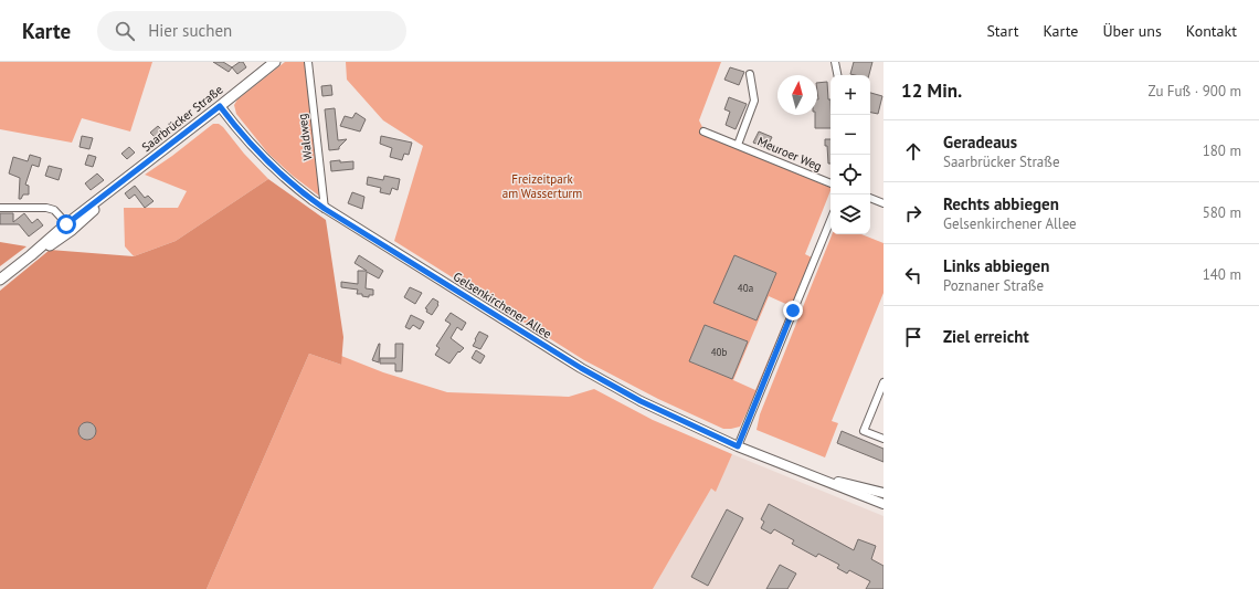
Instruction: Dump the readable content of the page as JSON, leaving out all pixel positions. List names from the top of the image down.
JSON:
{
  "streets": {
    "main road": ["Saarbrücker Straße", "Gelsenkirchener Allee"],
    "street": ["Waldweg", "Meuroer Weg"]
  },
  "crossings": [
    ["Saarbrücker Straße", "Gelsenkirchener Allee"],
    ["Waldweg", "Gelsenkirchener Allee"]
  ],
  "parks": ["Freizeitpark am Wasserturm"],
  "house_numbers": ["40a", "40b"],
  "north": "top",
  "page": {
    "header": "Karte",
    "search": "Hier suchen",
    "nav": [
      "Start",
      "Karte",
      "Über uns",
      "Kontakt"
    ],
    "heading": ["12 Min.", "Zu Fuß · 900 m"],
    "map_buttons": ["+", "−"],
    "list": [
      ["Geradeaus", "Saarbrücker Straße", "180 m"],
      ["Rechts abbiegen", "Gelsenkirchener Allee", "580 m"],
      ["Links abbiegen", "Poznaner Straße", "140 m"],
      "Ziel erreicht"
    ]
  }
}
